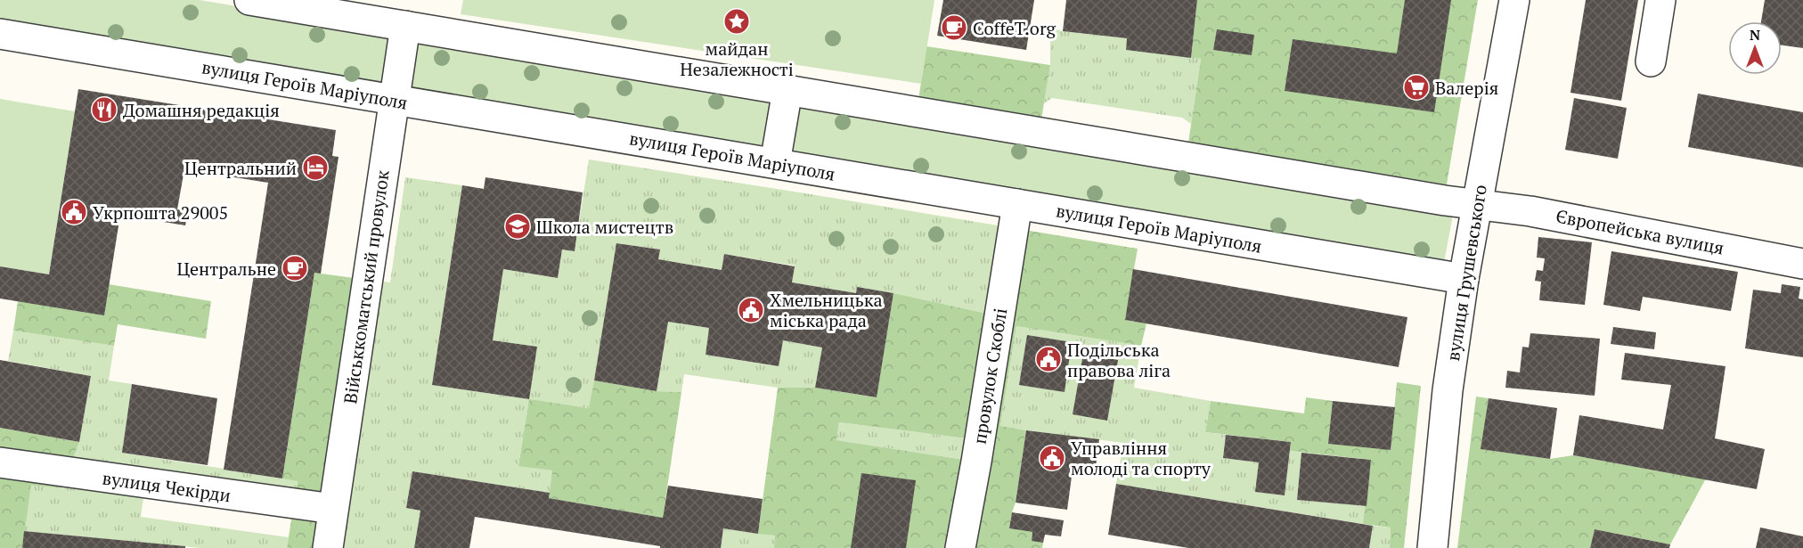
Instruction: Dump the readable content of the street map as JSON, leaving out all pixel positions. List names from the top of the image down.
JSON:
{
  "streets": {
    "street": [
      "вулиця Героїв Маріуполя",
      "Європейська вулиця",
      "вулиця Грушевського",
      "Військкоматський провулок",
      "провулок Скоблі",
      "вулиця Чекірди"
    ]
  },
  "crossings": [
    ["вулиця Героїв Маріуполя", "вулиця Грушевського"],
    ["вулиця Героїв Маріуполя", "Військкоматський провулок"],
    ["вулиця Героїв Маріуполя", "провулок Скоблі"],
    ["Європейська вулиця", "вулиця Грушевського"],
    ["Військкоматський провулок", "вулиця Чекірди"]
  ],
  "places": {
    "place": ["майдан Незалежності"],
    "cafe": ["CoffeT.org", "Центральне"],
    "supermarket": ["Валерія"],
    "restaurant": ["Домашня редакція"],
    "hotel": ["Центральний"],
    "public building": [
      "Укрпошта 29005",
      "Хмельницька міська рада",
      "Подільська правова ліга",
      "Управління молоді та спорту"
    ],
    "school or university": ["Школа мистецтв"]
  },
  "north": "top"
}
